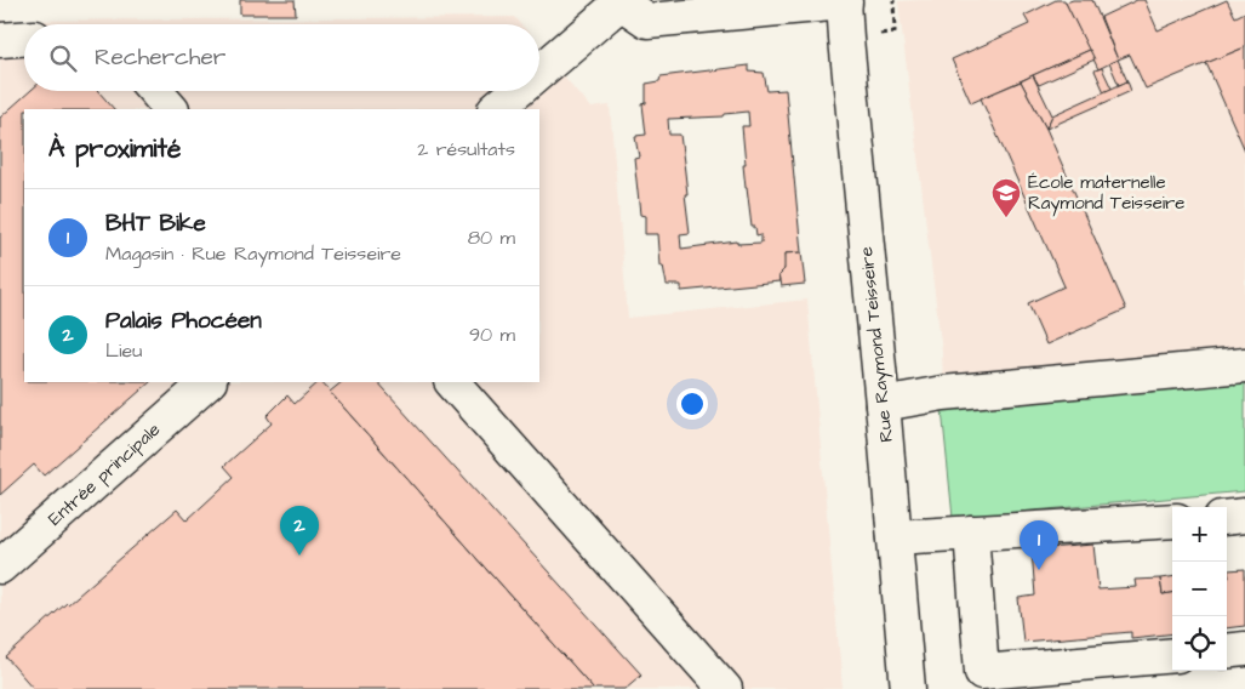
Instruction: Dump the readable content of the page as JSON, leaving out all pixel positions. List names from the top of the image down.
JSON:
{
  "streets": {
    "street": ["Rue Raymond Teisseire", "Entrée principale"]
  },
  "places": {
    "school or university": ["École maternelle Raymond Teisseire"]
  },
  "page": {
    "search": "Rechercher",
    "heading": ["À proximité", "2 résultats"],
    "list": [
      {
        "mark": "1",
        "name": "BHT Bike",
        "note": "Magasin · Rue Raymond Teisseire",
        "value": "80 m"
      },
      {
        "mark": "2",
        "name": "Palais Phocéen",
        "note": "Lieu",
        "value": "90 m"
      }
    ],
    "pins": ["2", "1"],
    "map_buttons": ["+", "−"]
  }
}
